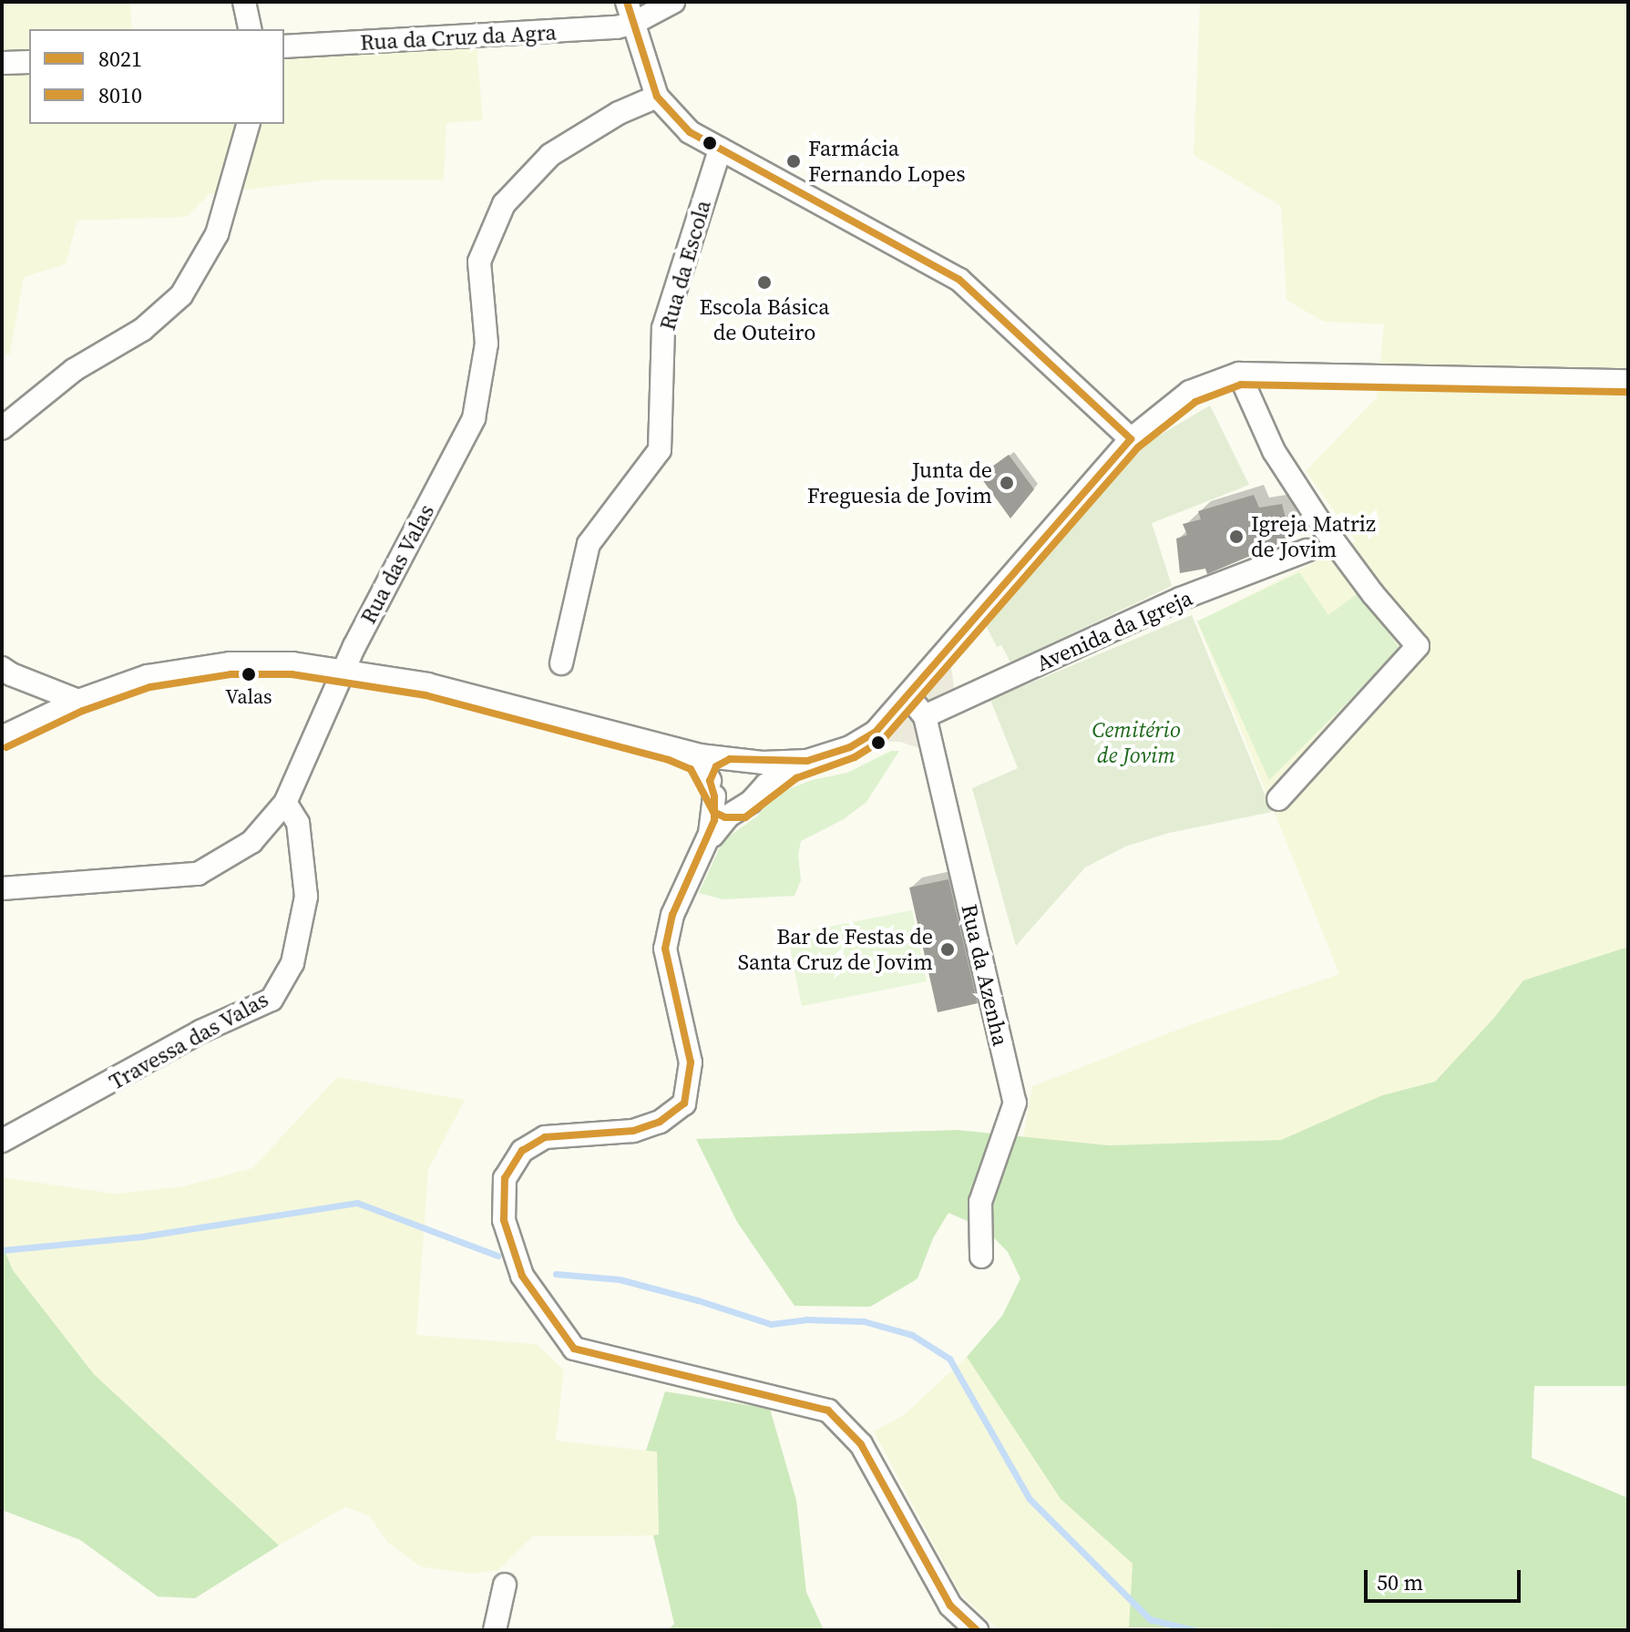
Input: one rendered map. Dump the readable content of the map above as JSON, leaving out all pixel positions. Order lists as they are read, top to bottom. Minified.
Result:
{"streets":{"street":["Rua da Cruz da Agra","Rua da Escola","Rua das Valas","Avenida da Igreja","Rua da Azenha","Travessa das Valas"]},"crossings":[["Rua das Valas","Travessa das Valas"],["Avenida da Igreja","Rua da Azenha"]],"parks":["Cemitério de Jovim"],"places":["Farmácia Fernando Lopes","Escola Básica de Outeiro","Junta de Freguesia de Jovim","Igreja Matriz de Jovim","Valas","Bar de Festas de Santa Cruz de Jovim"],"lines":["transit line 8021","transit line 8010"],"legend":["8021","8010"],"scale_bar":"50 m"}
